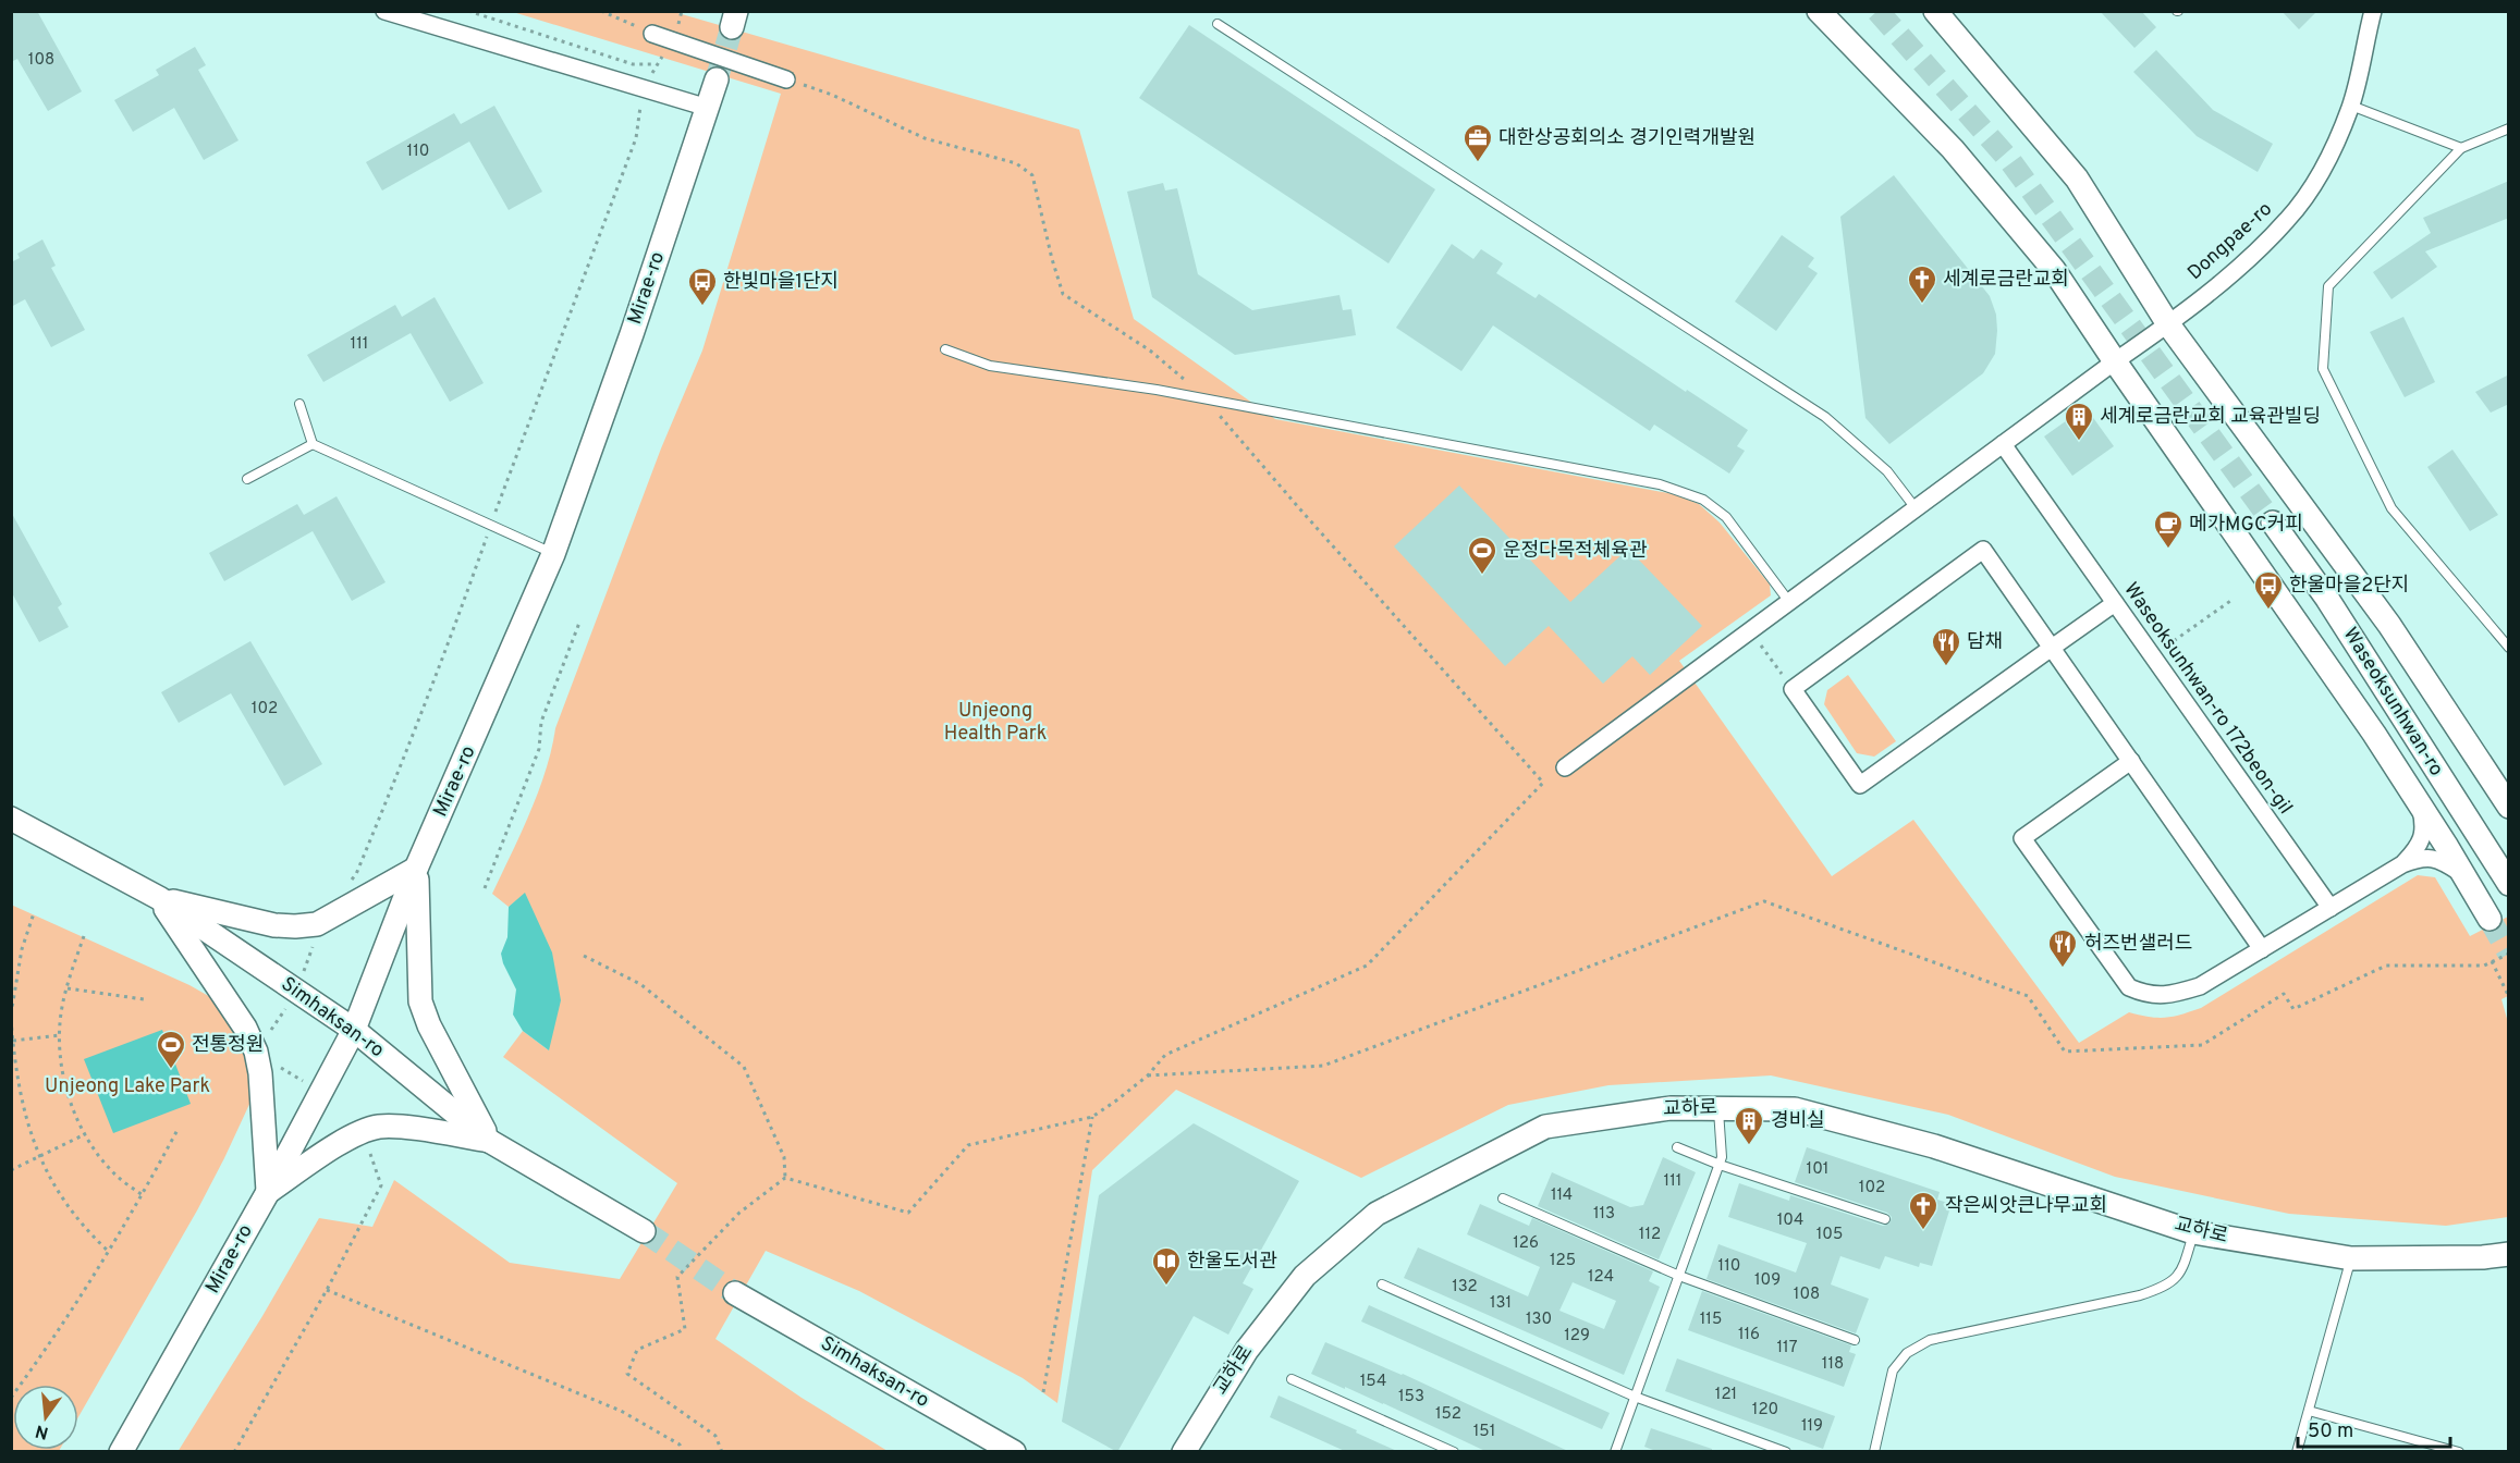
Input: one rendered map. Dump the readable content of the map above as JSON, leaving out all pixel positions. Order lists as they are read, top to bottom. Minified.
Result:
{"streets":{"street":["Dongpae-ro","Mirae-ro","Waseoksunhwan-ro 172beon-gil","Waseoksunhwan-ro","Simhaksan-ro","교하로"]},"crossings":[["Mirae-ro","Simhaksan-ro"]],"parks":["Unjeong Health Park","Unjeong Lake Park"],"places":{"office":["대한상공회의소 경기인력개발원"],"church":["세계로금란교회","작은씨앗큰나무교회"],"bus stop":["한빛마을1단지","한울마을2단지"],"building":["세계로금란교회 교육관빌딩","경비실"],"cafe":["메가MGC커피"],"sports":["운정다목적체육관","전통정원"],"restaurant":["담채","허즈번샐러드"],"library":["한울도서관"]},"house_numbers":["108","110","111","102","101","111","102","114","113","104","112","105","126","125","110","124","109","132","108","131","130","115","116","129","117","118","154","121","153","120","152","119","151"],"scale_bar":"50 m","north":"bottom"}
